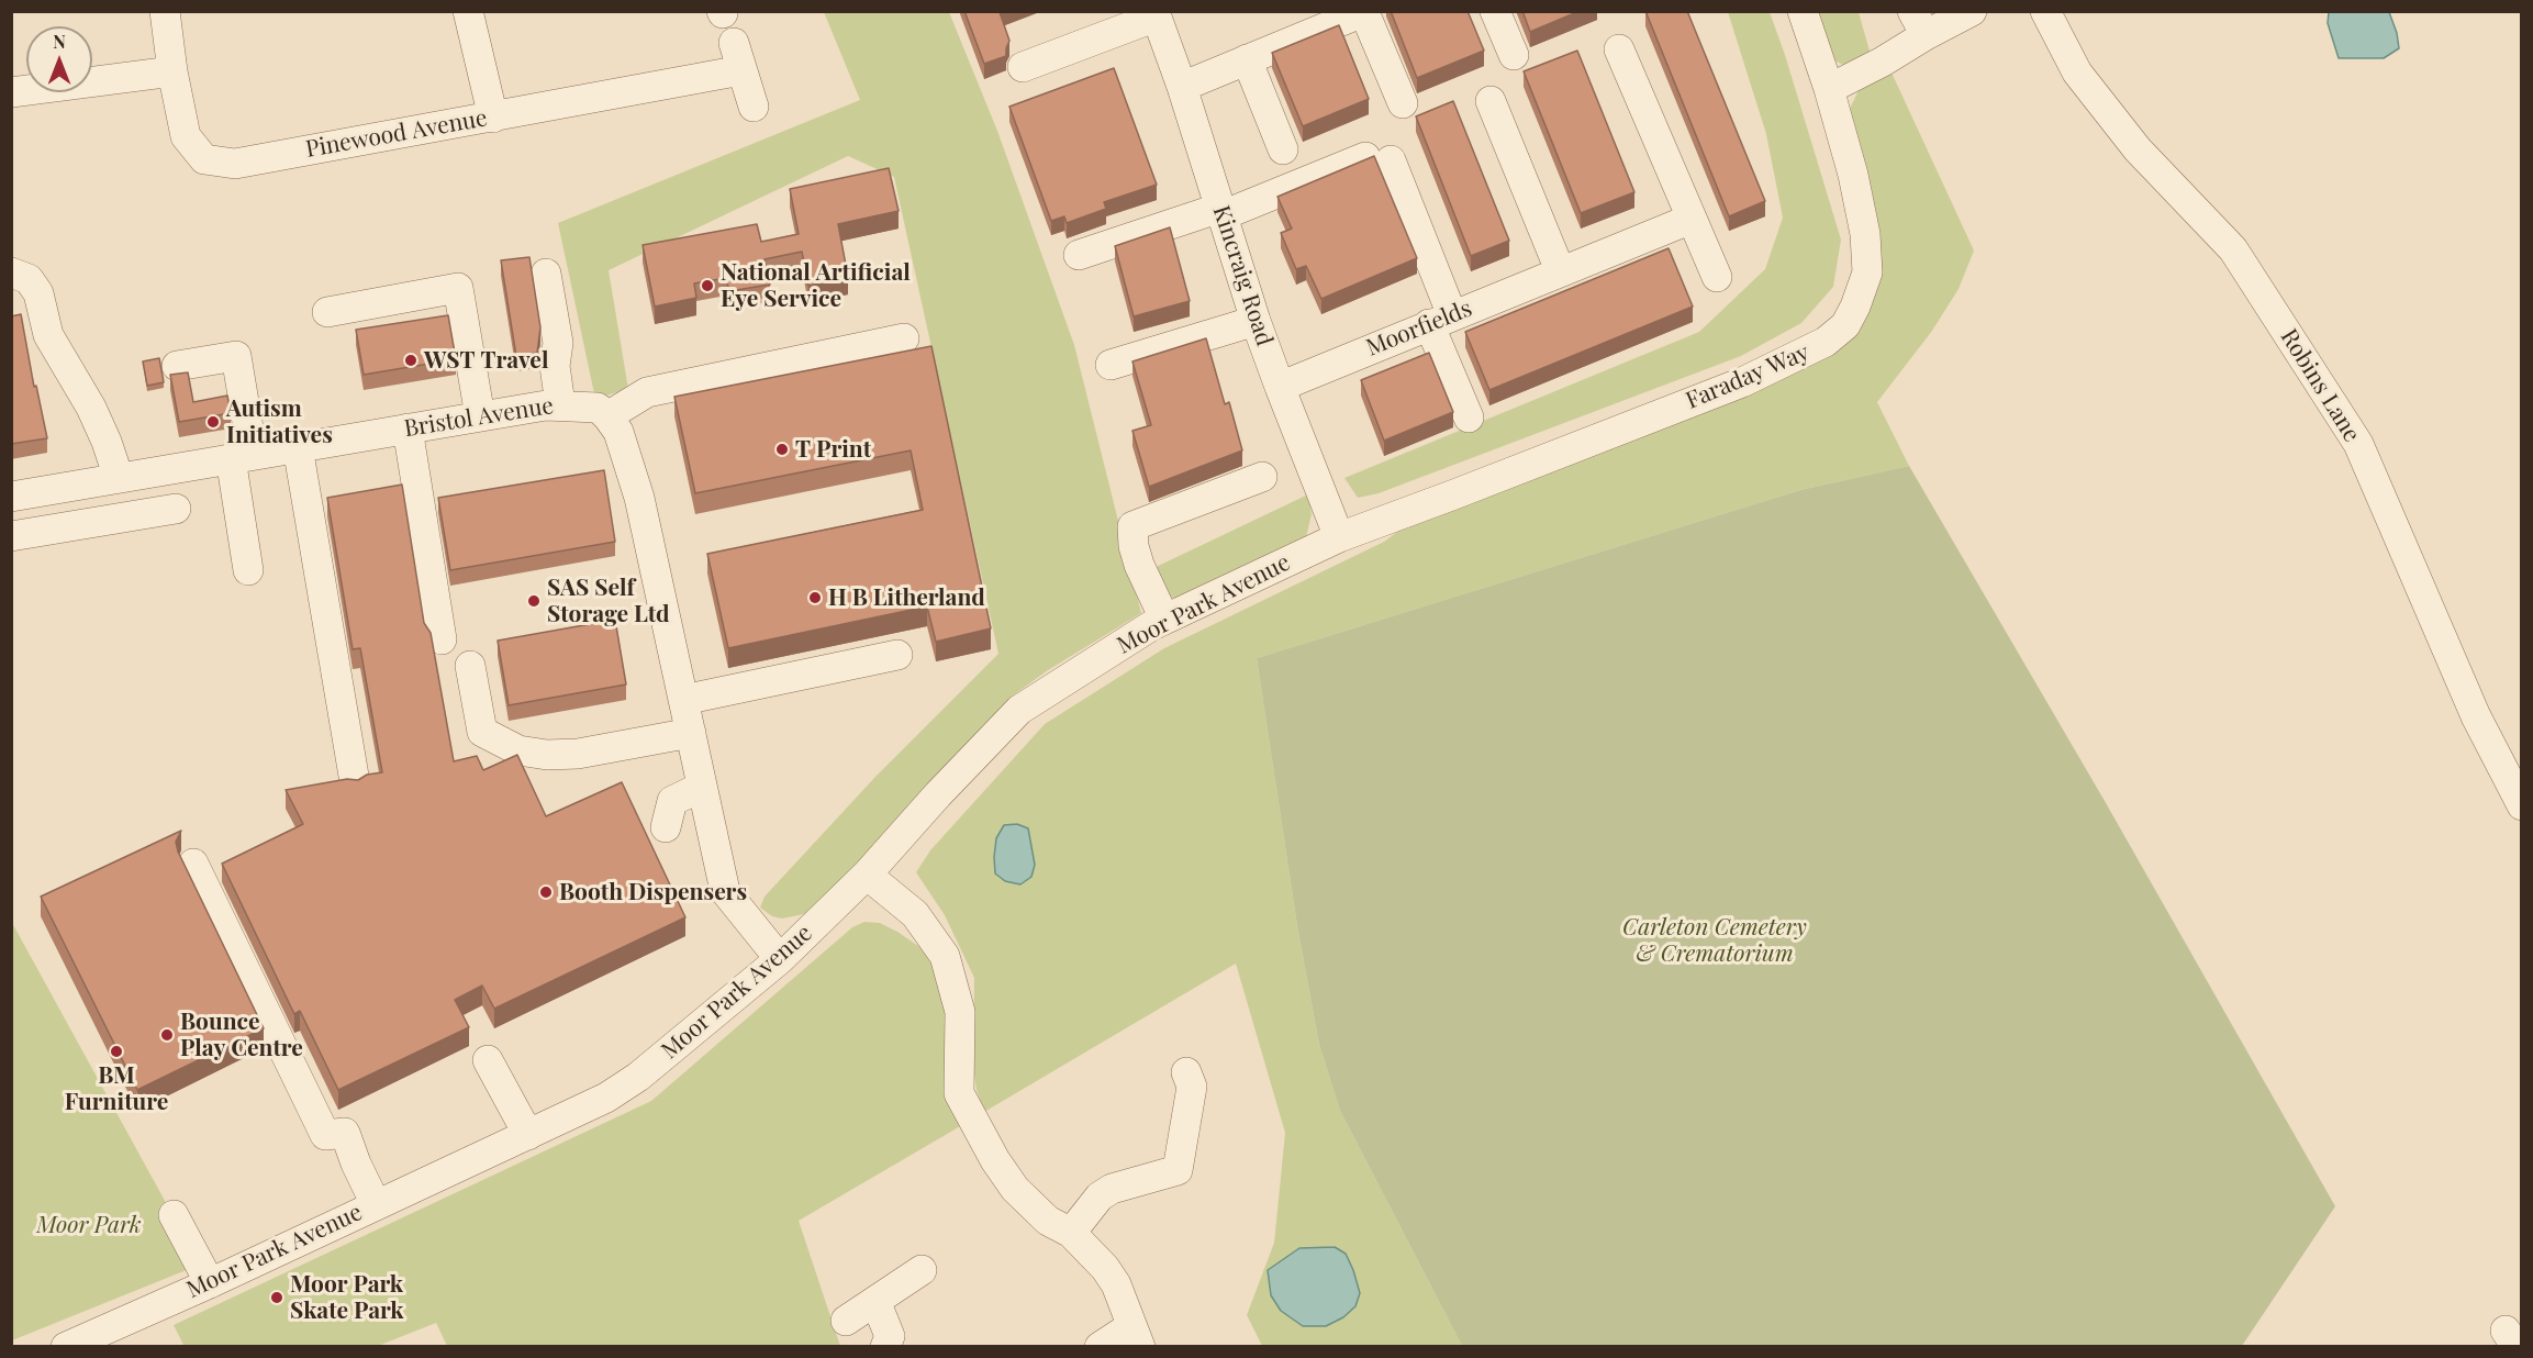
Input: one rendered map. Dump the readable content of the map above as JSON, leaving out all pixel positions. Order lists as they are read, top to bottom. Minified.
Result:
{"streets":{"street":["Pinewood Avenue","Kincraig Road","Moorfields","Faraday Way","Robins Lane","Bristol Avenue","Moor Park Avenue"]},"crossings":[["Kincraig Road","Moorfields"],["Kincraig Road","Faraday Way"],["Kincraig Road","Moor Park Avenue"],["Faraday Way","Moor Park Avenue"]],"parks":["Carleton Cemetery & Crematorium","Moor Park"],"places":["National Artificial Eye Service","WST Travel","Autism Initiatives","T Print","H B Litherland","SAS Self Storage Ltd","Booth Dispensers","Bounce Play Centre","BM Furniture","Moor Park Skate Park"],"north":"top"}
